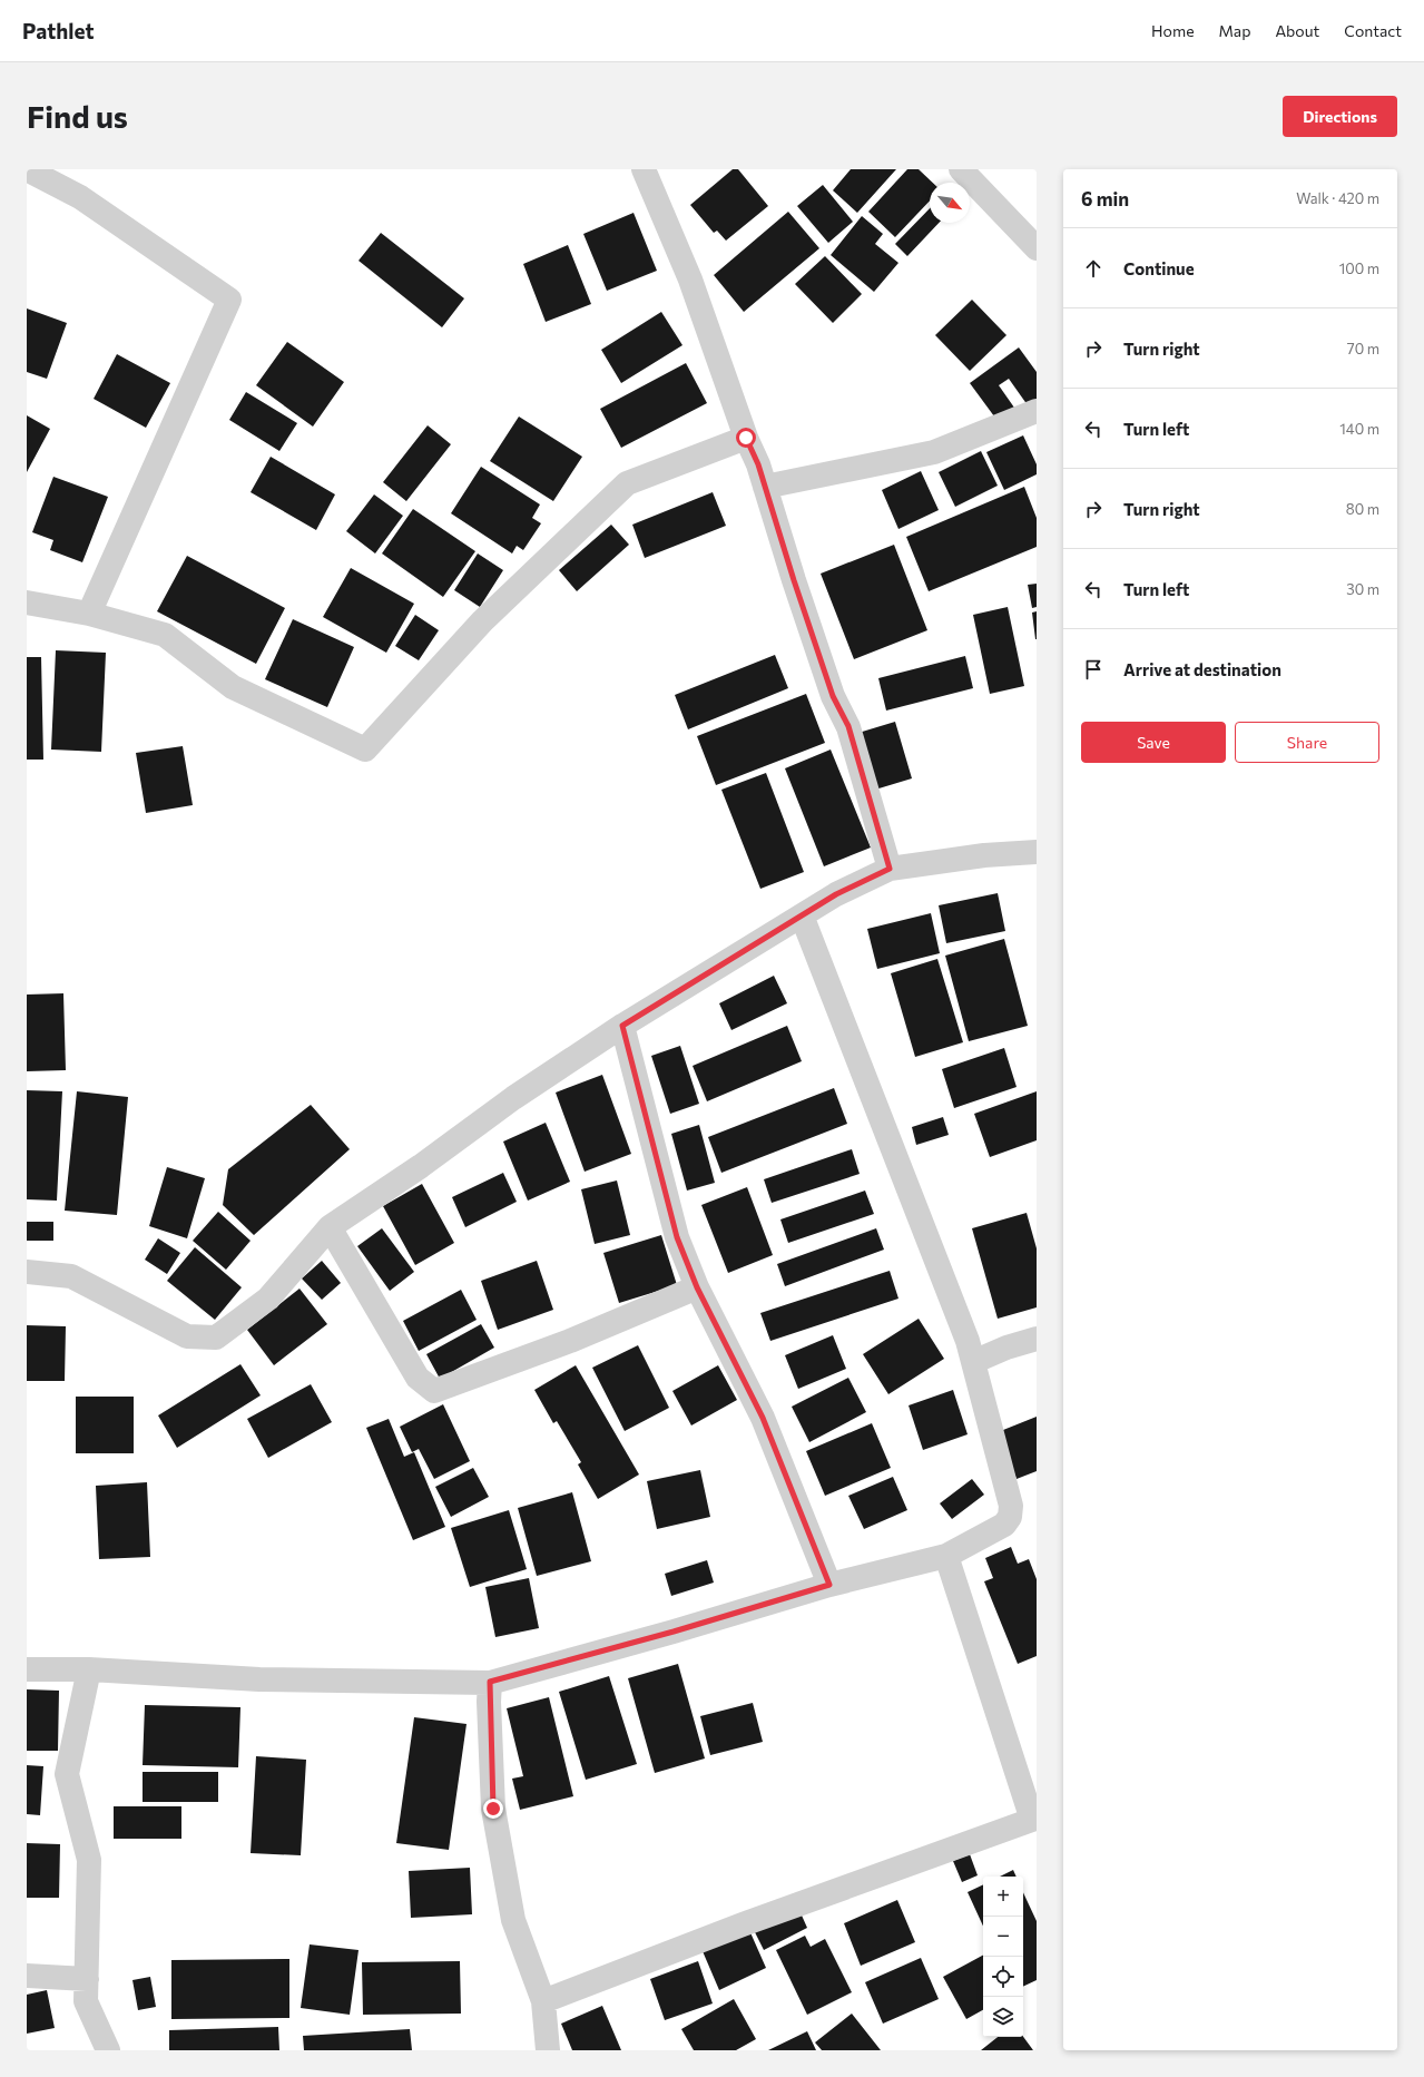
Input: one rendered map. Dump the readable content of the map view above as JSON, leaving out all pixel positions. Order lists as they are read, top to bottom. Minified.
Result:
{"north":"bottom right","page":{"header":"Pathlet","nav":["Home","Map","About","Contact"],"buttons":["Directions",["Save","Share"]],"title":"Find us","heading":["6 min","Walk · 420 m"],"list":[["Continue","100 m"],["Turn right","70 m"],["Turn left","140 m"],["Turn right","80 m"],["Turn left","30 m"],"Arrive at destination"],"map_buttons":["+","−"]}}
